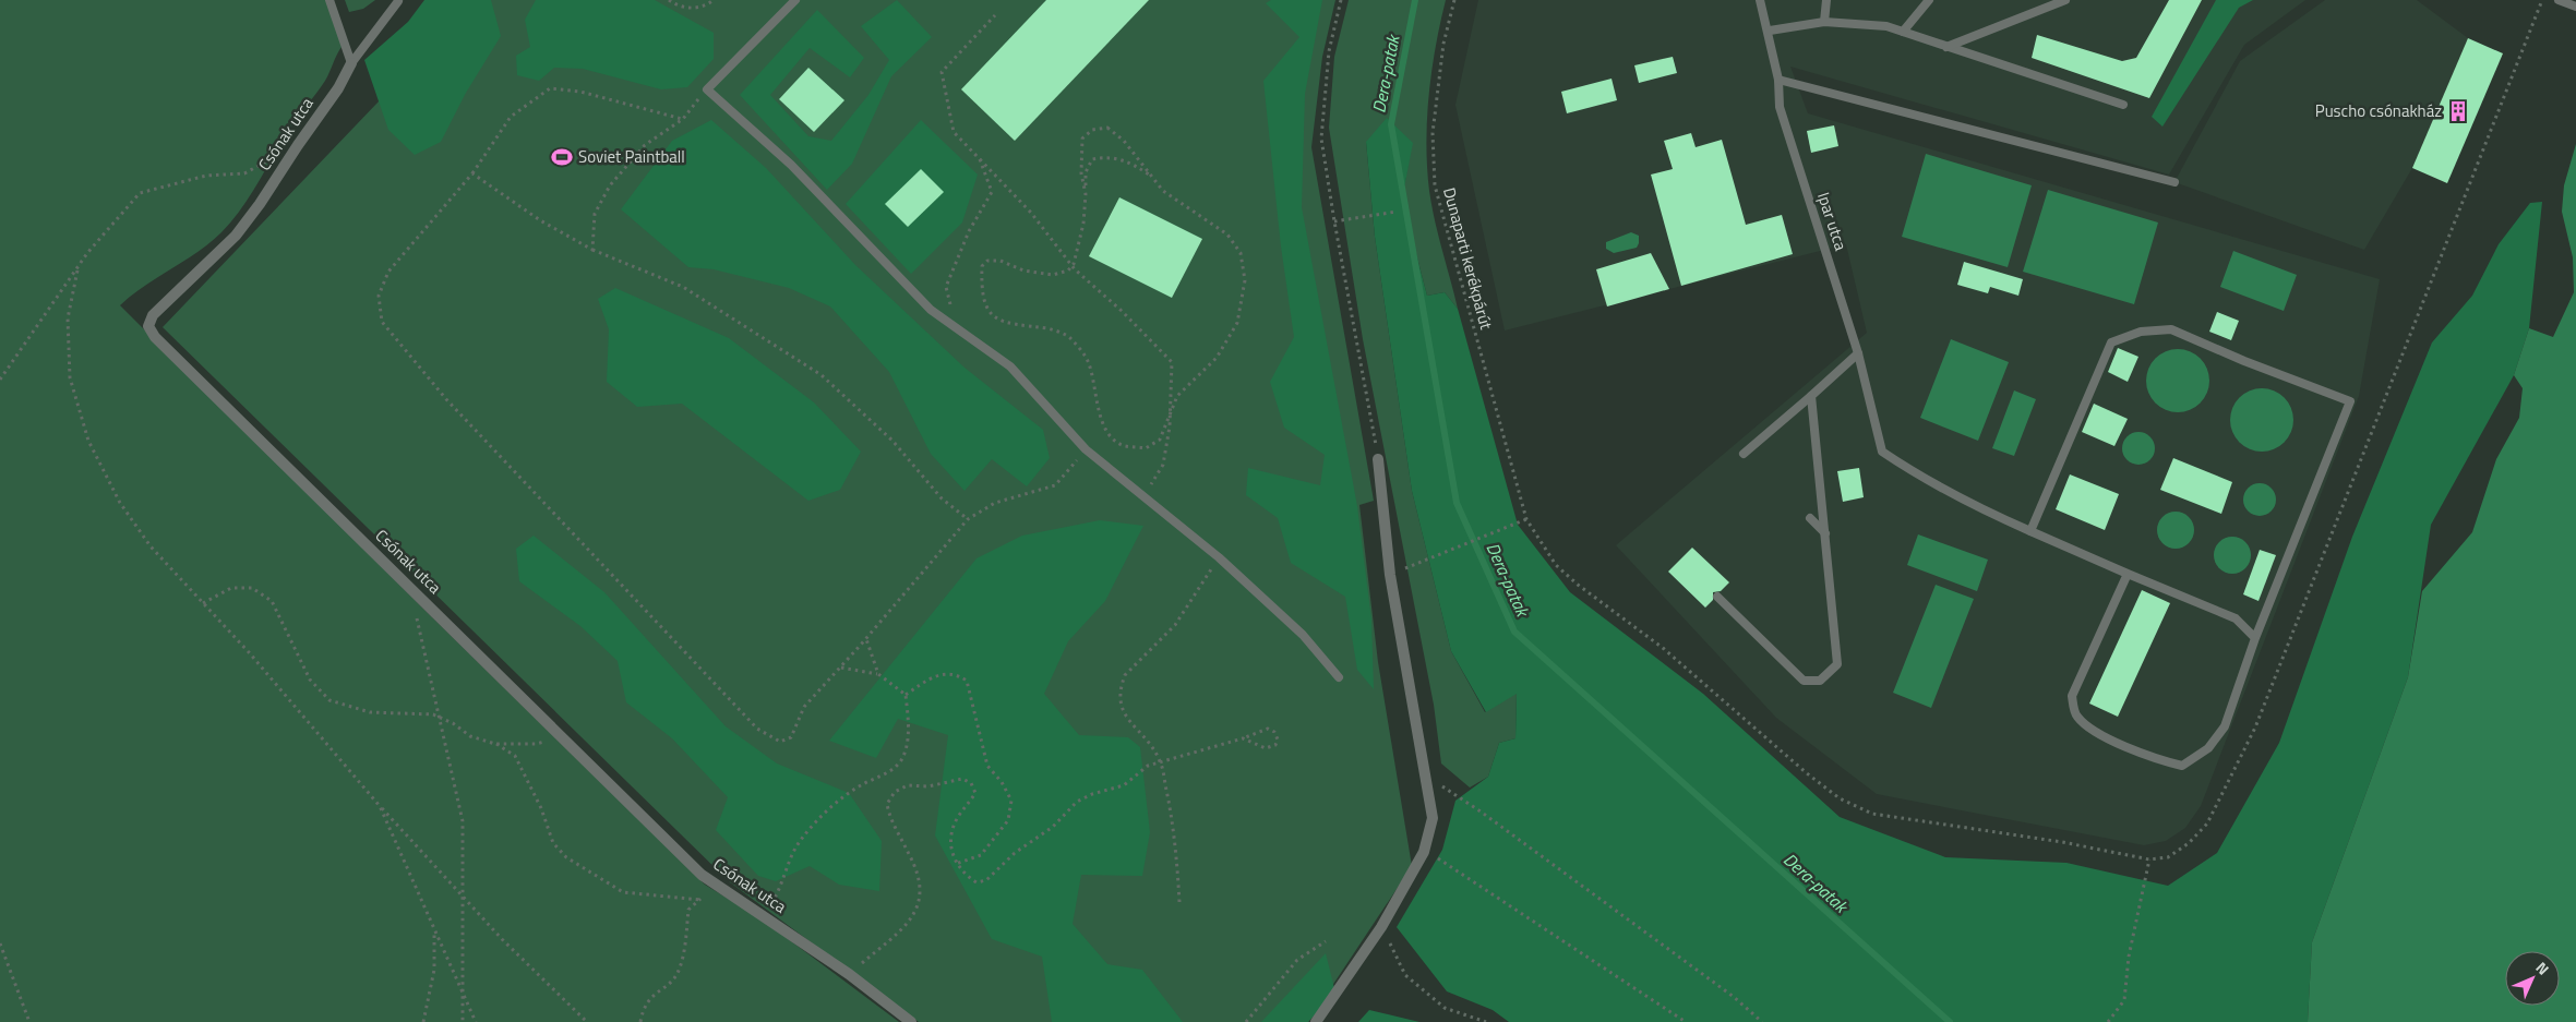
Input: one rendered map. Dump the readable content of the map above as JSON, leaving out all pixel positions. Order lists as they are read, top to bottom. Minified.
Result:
{"streets":{"street":["Csónak utca"],"lane":["Ipar utca"],"path":["Dunaparti kerékpárút"]},"water":["Dera-patak"],"places":{"building":["Puscho csónakház"],"sports":["Soviet Paintball"]},"north":"top right"}
